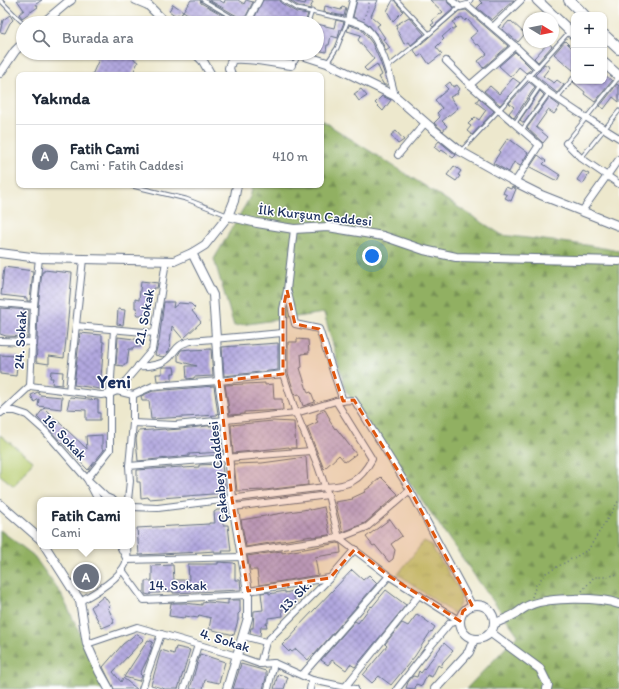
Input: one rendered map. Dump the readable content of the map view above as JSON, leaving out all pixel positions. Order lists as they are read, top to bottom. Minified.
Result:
{"streets":{"street":["İlk Kurşun Caddesi","21. Sokak","24. Sokak","16. Sokak","Çakabey Caddesi","14. Sokak","13. Sk.","4. Sokak"]},"crossings":[["24. Sokak","16. Sokak"],["Çakabey Caddesi","14. Sokak"],["Çakabey Caddesi","4. Sokak"],["13. Sk.","4. Sokak"]],"districts":["Yeni"],"north":"right","page":{"map_buttons":["+","−"],"search":"Burada ara","heading":"Yakında","list":[{"mark":"A","name":"Fatih Cami","note":"Cami · Fatih Caddesi","value":"410 m"}],"popup":["Fatih Cami","Cami"],"pins":"A"}}
